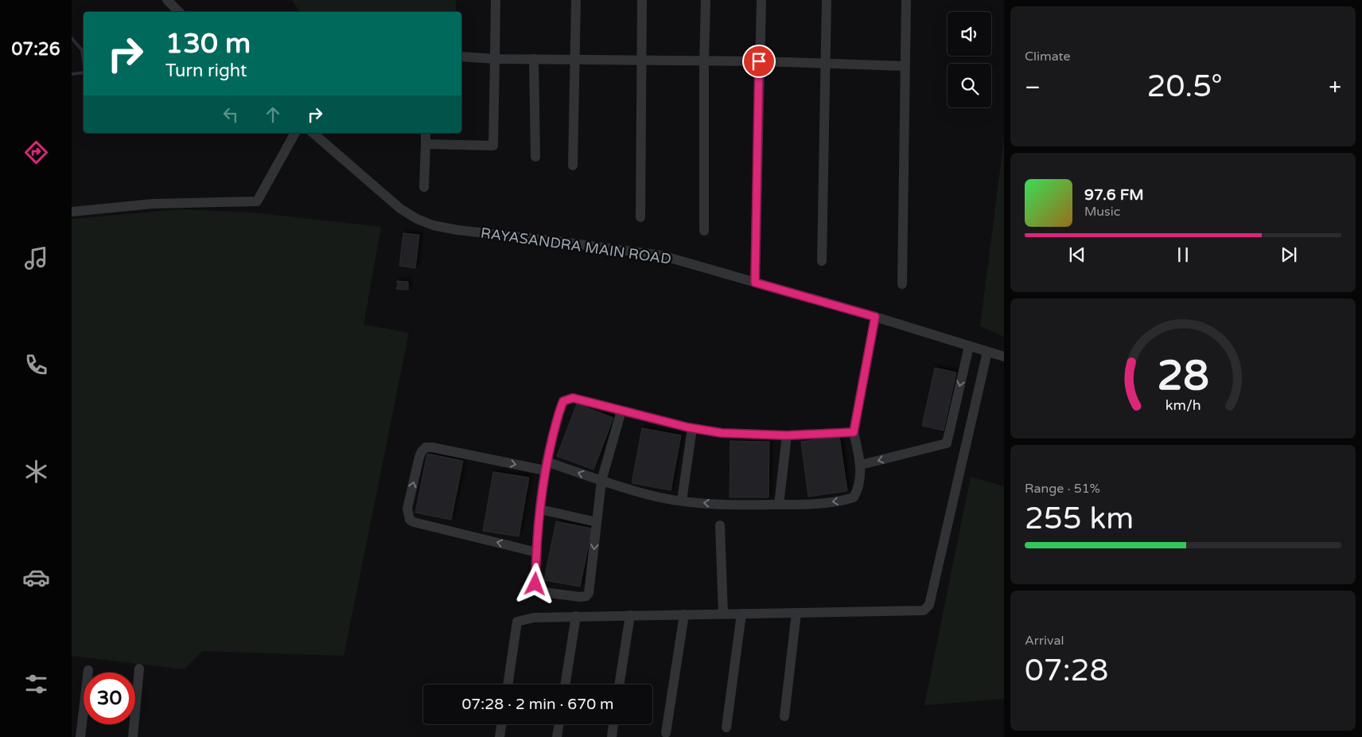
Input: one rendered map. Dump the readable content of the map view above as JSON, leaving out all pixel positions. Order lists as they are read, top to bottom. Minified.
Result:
{"streets":{"street":["RAYASANDRA MAIN ROAD"]},"page":{"tabs":"07:26","tile":["Climate",["Range · 51%","255 km"],["Arrival","07:28"]],"turn":["130 m","Turn right"],"heat":["−","20.5°","+"],"song":["97.6 FM","Music"],"limit":"30","trip":"07:28 · 2 min · 670 m","gauge":["28","km/h"]}}
